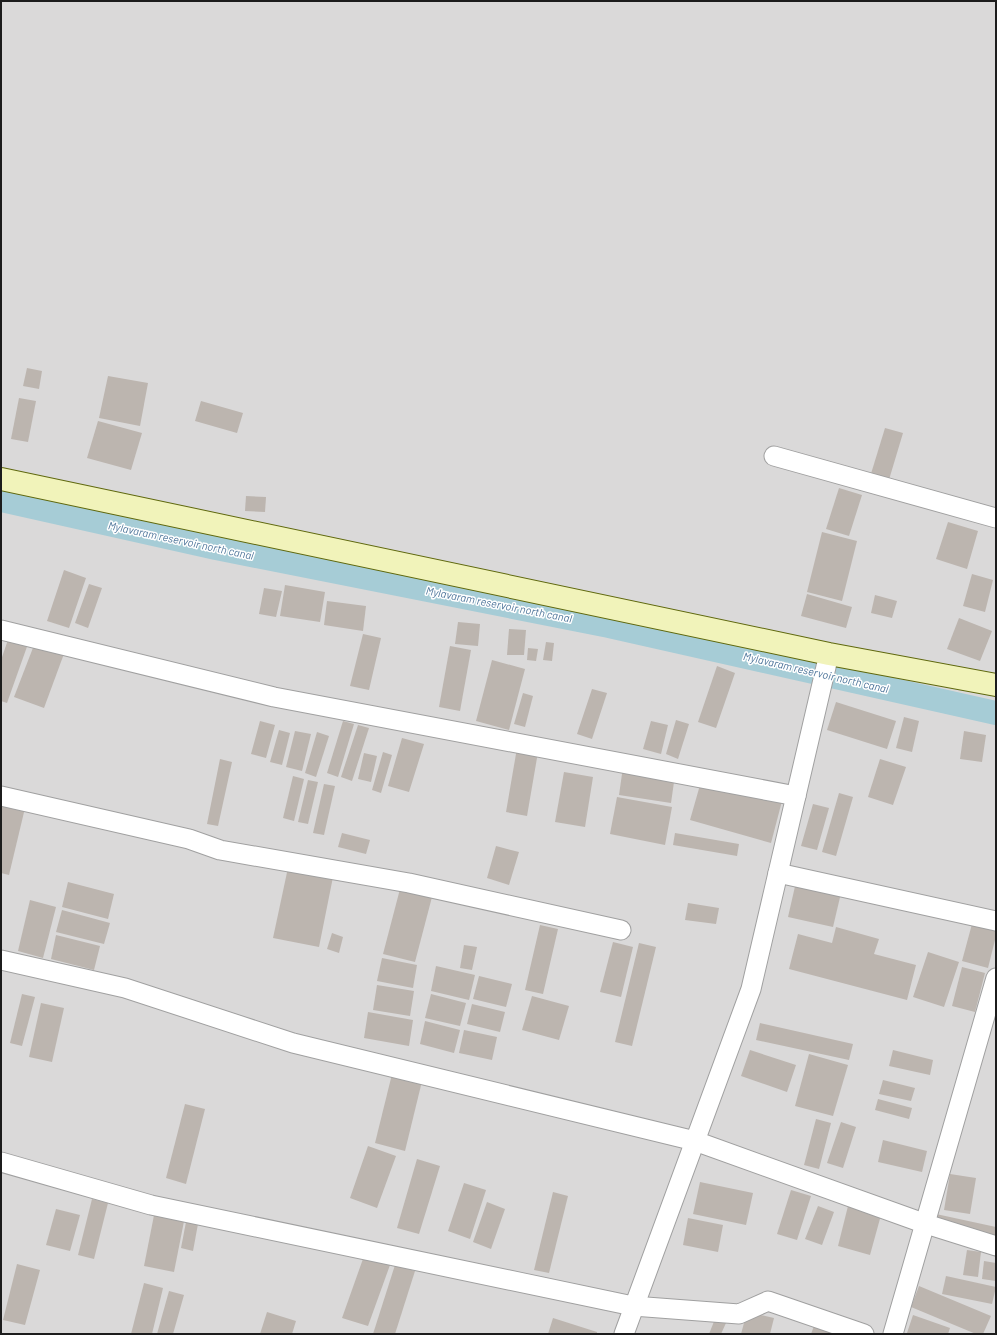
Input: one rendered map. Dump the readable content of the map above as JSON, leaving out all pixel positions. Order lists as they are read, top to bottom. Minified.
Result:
{"water":["Mylavaram reservoir north canal"]}
